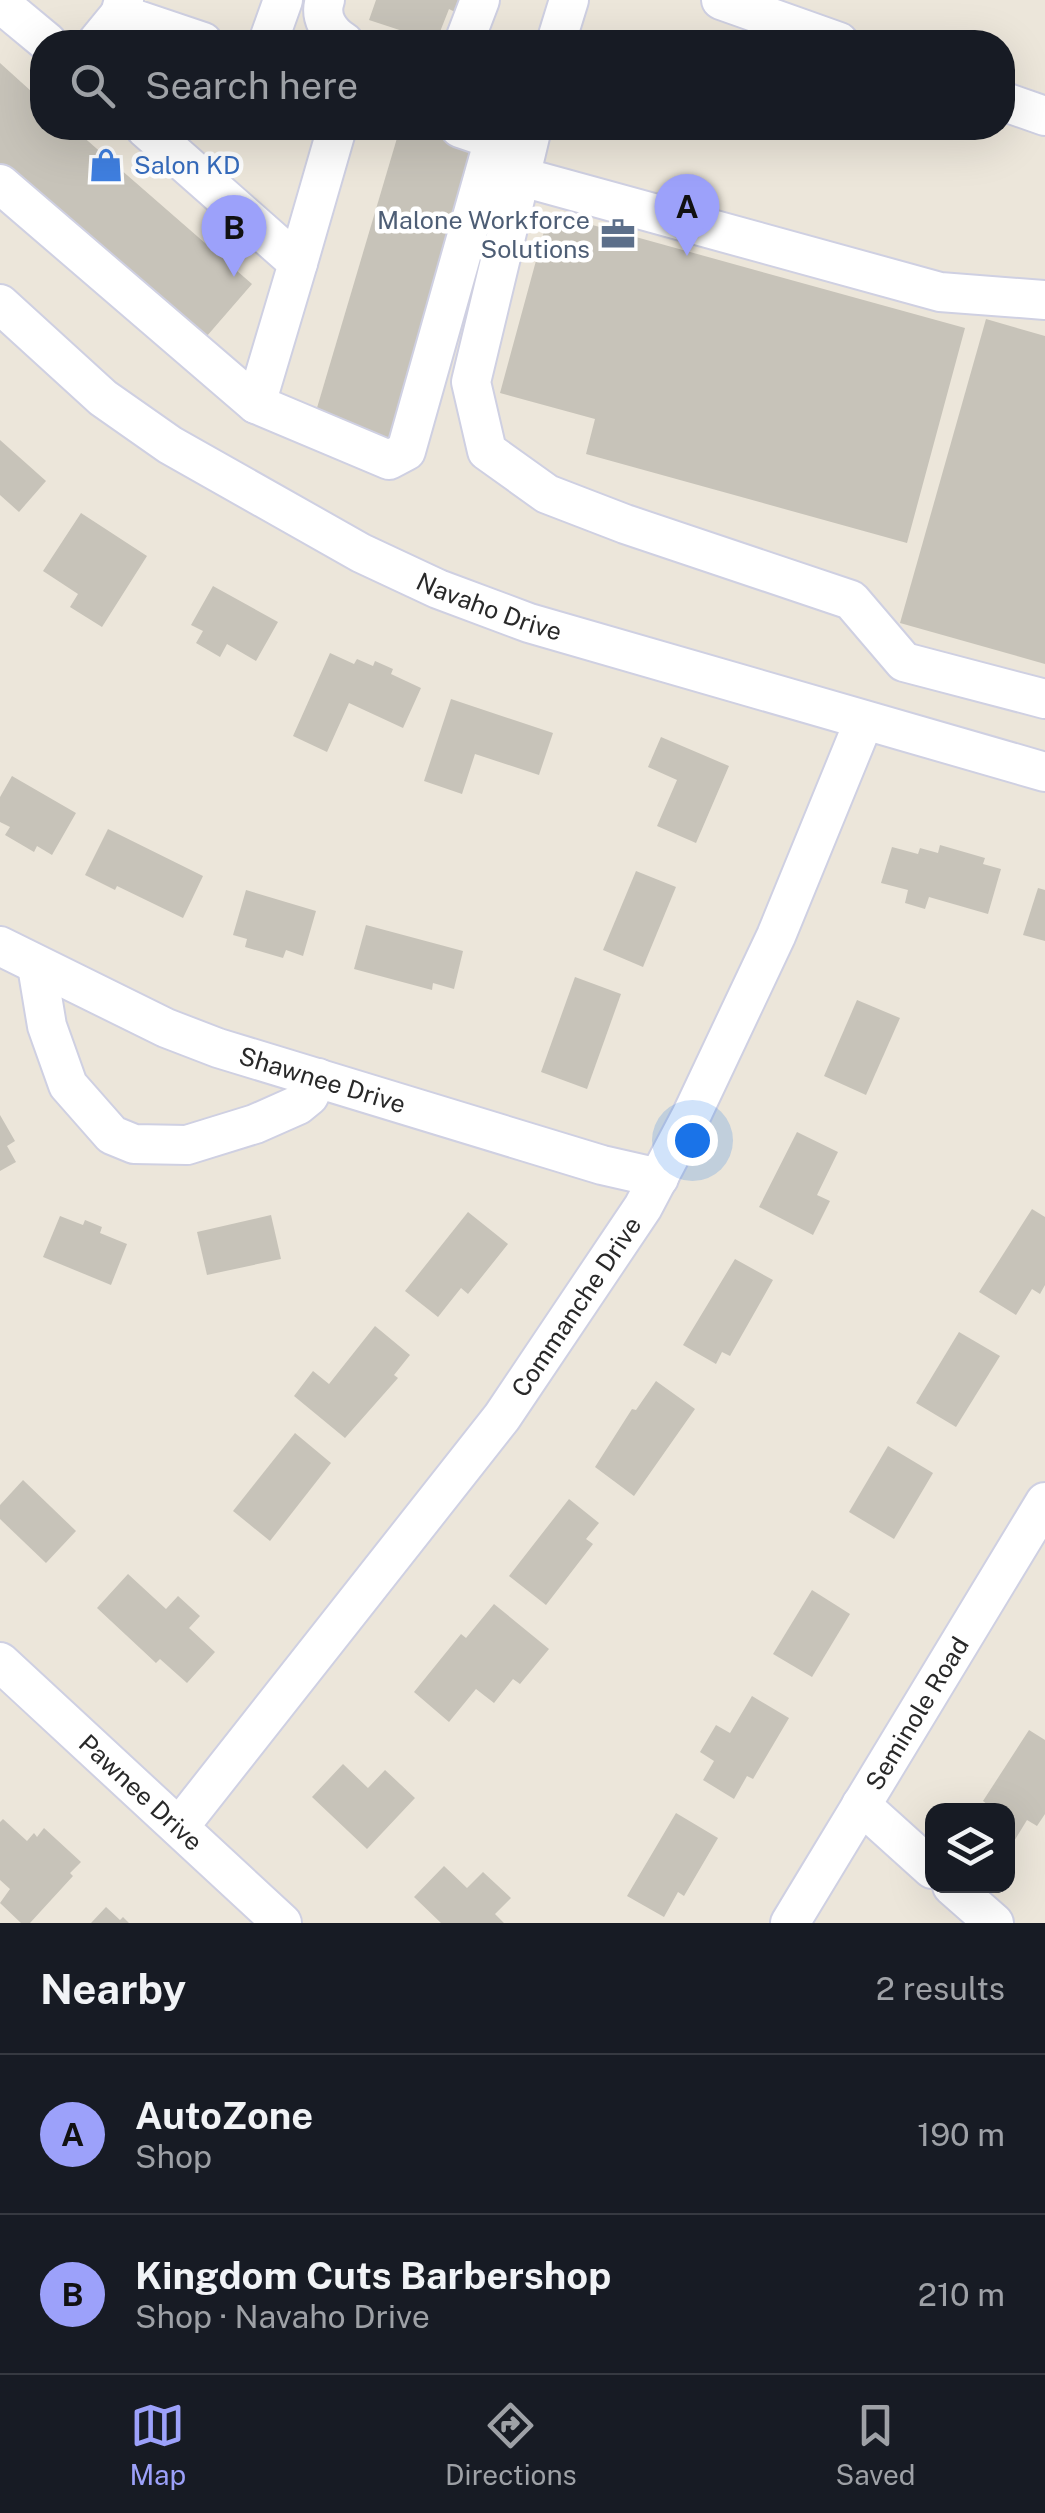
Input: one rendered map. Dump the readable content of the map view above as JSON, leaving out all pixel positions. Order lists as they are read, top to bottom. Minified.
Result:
{"streets":{"street":["Navaho Drive","Shawnee Drive","Commanche Drive","Seminole Road","Pawnee Drive"]},"crossings":[["Navaho Drive","Commanche Drive"],["Shawnee Drive","Commanche Drive"],["Commanche Drive","Pawnee Drive"]],"places":{"shop":["Salon KD"],"office":["Malone Workforce Solutions"]},"page":{"search":"Search here","pins":["A","B"],"heading":["Nearby","2 results"],"list":[{"mark":"A","name":"AutoZone","note":"Shop","value":"190 m"},{"mark":"B","name":"Kingdom Cuts Barbershop","note":"Shop · Navaho Drive","value":"210 m"}],"nav":["Map","Directions","Saved"]}}
